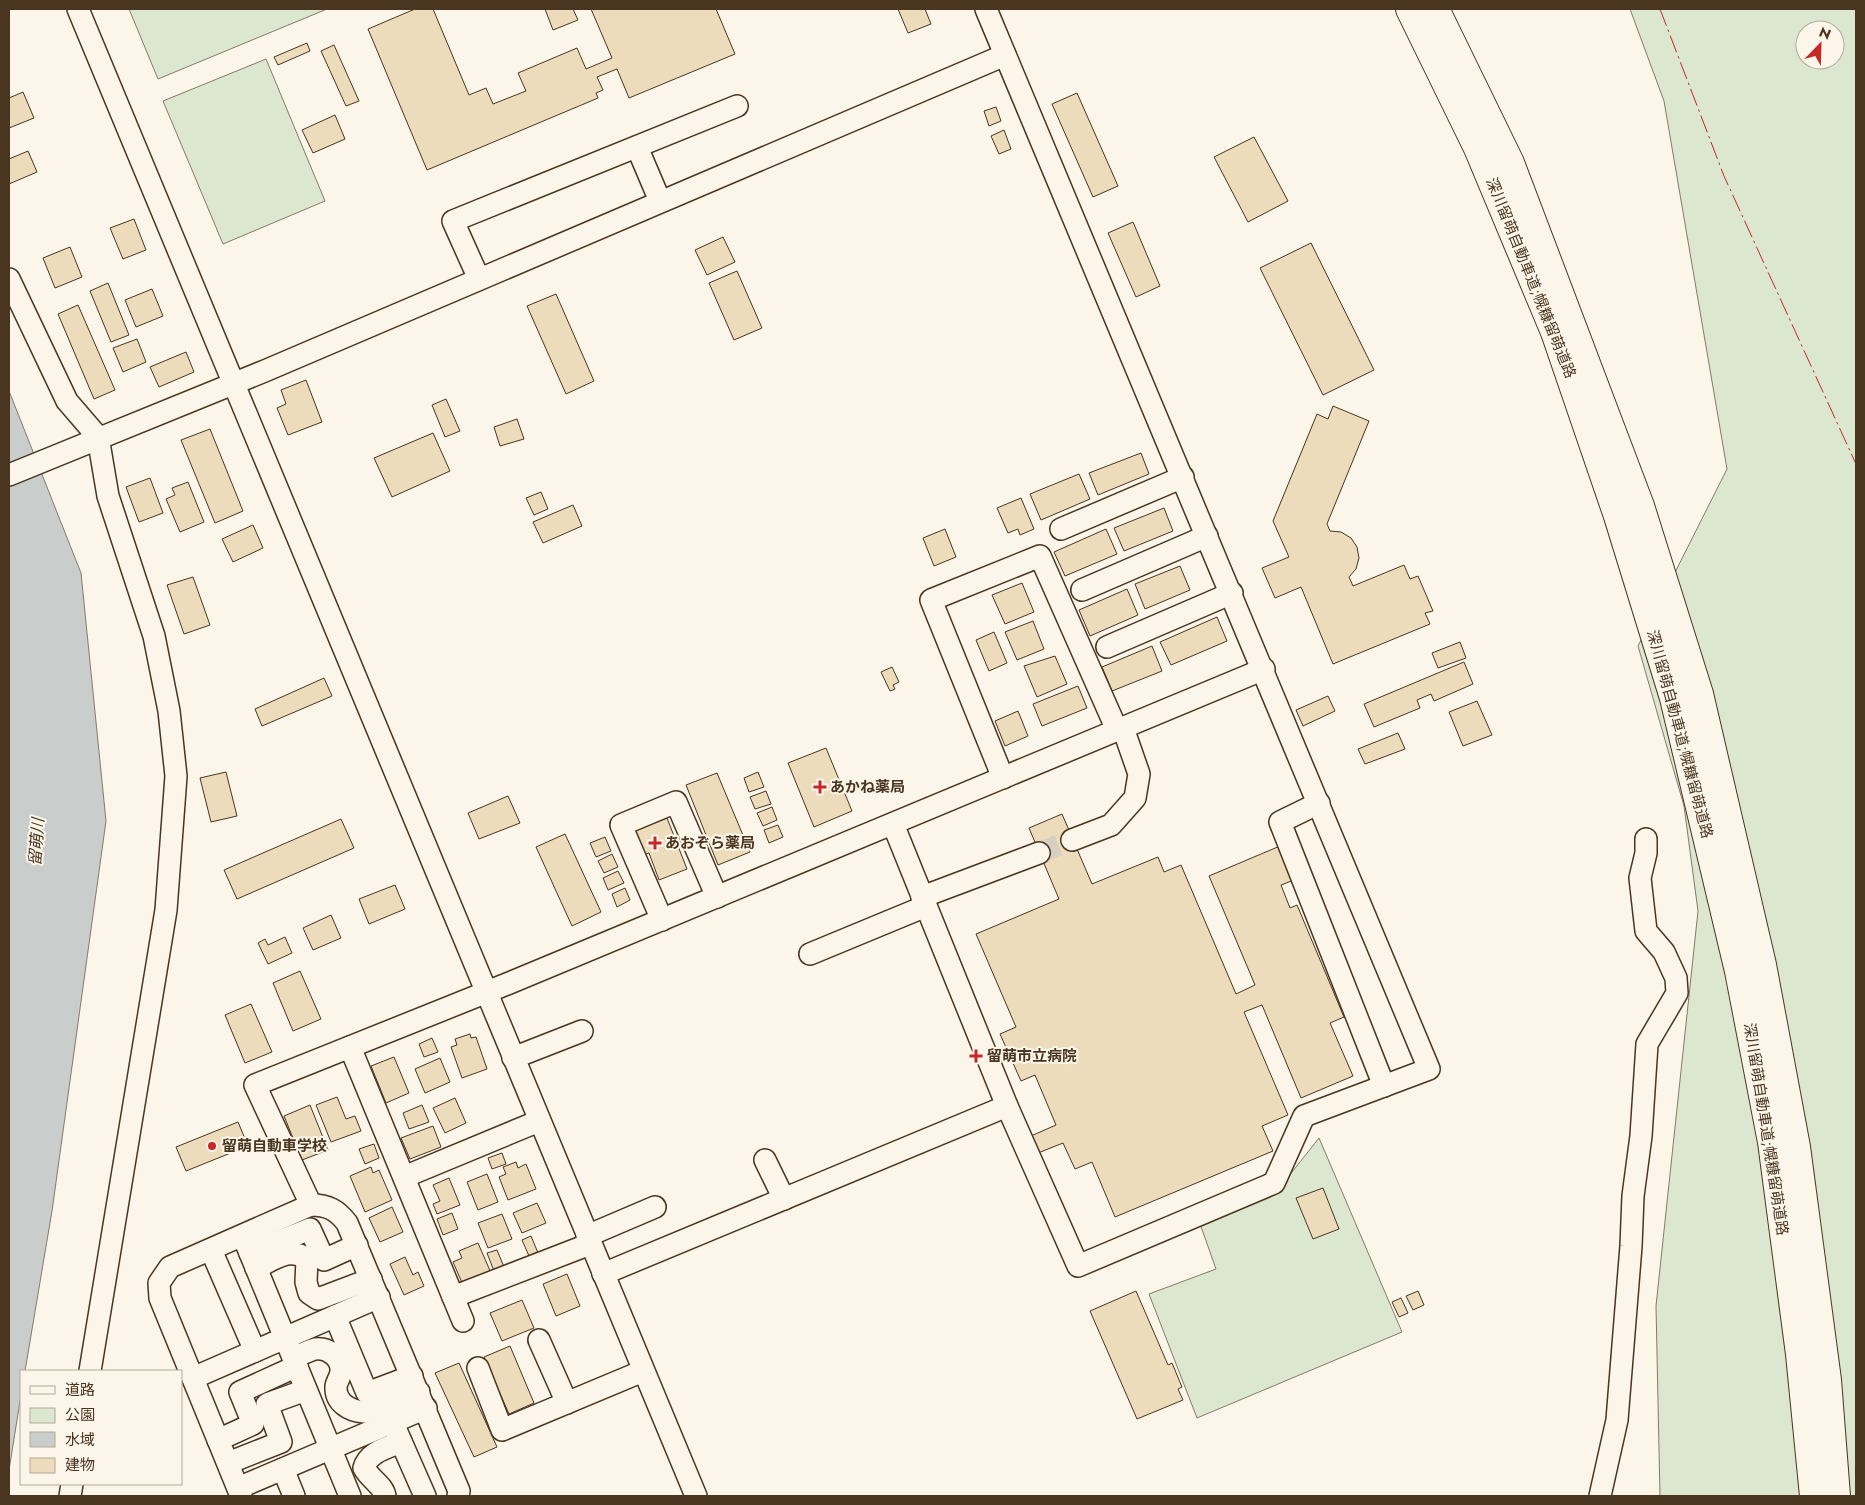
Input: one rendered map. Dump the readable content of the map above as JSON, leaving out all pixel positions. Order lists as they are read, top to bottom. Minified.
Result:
{"streets":{"highway":["深川留萌自動車道;幌糠留萌道路"]},"water":["留萌川"],"places":{"health":["あかね薬局","あおぞら薬局","留萌市立病院"],"other":["留萌自動車学校"]},"legend":["道路","公園","水域","建物"],"north":"top right"}
